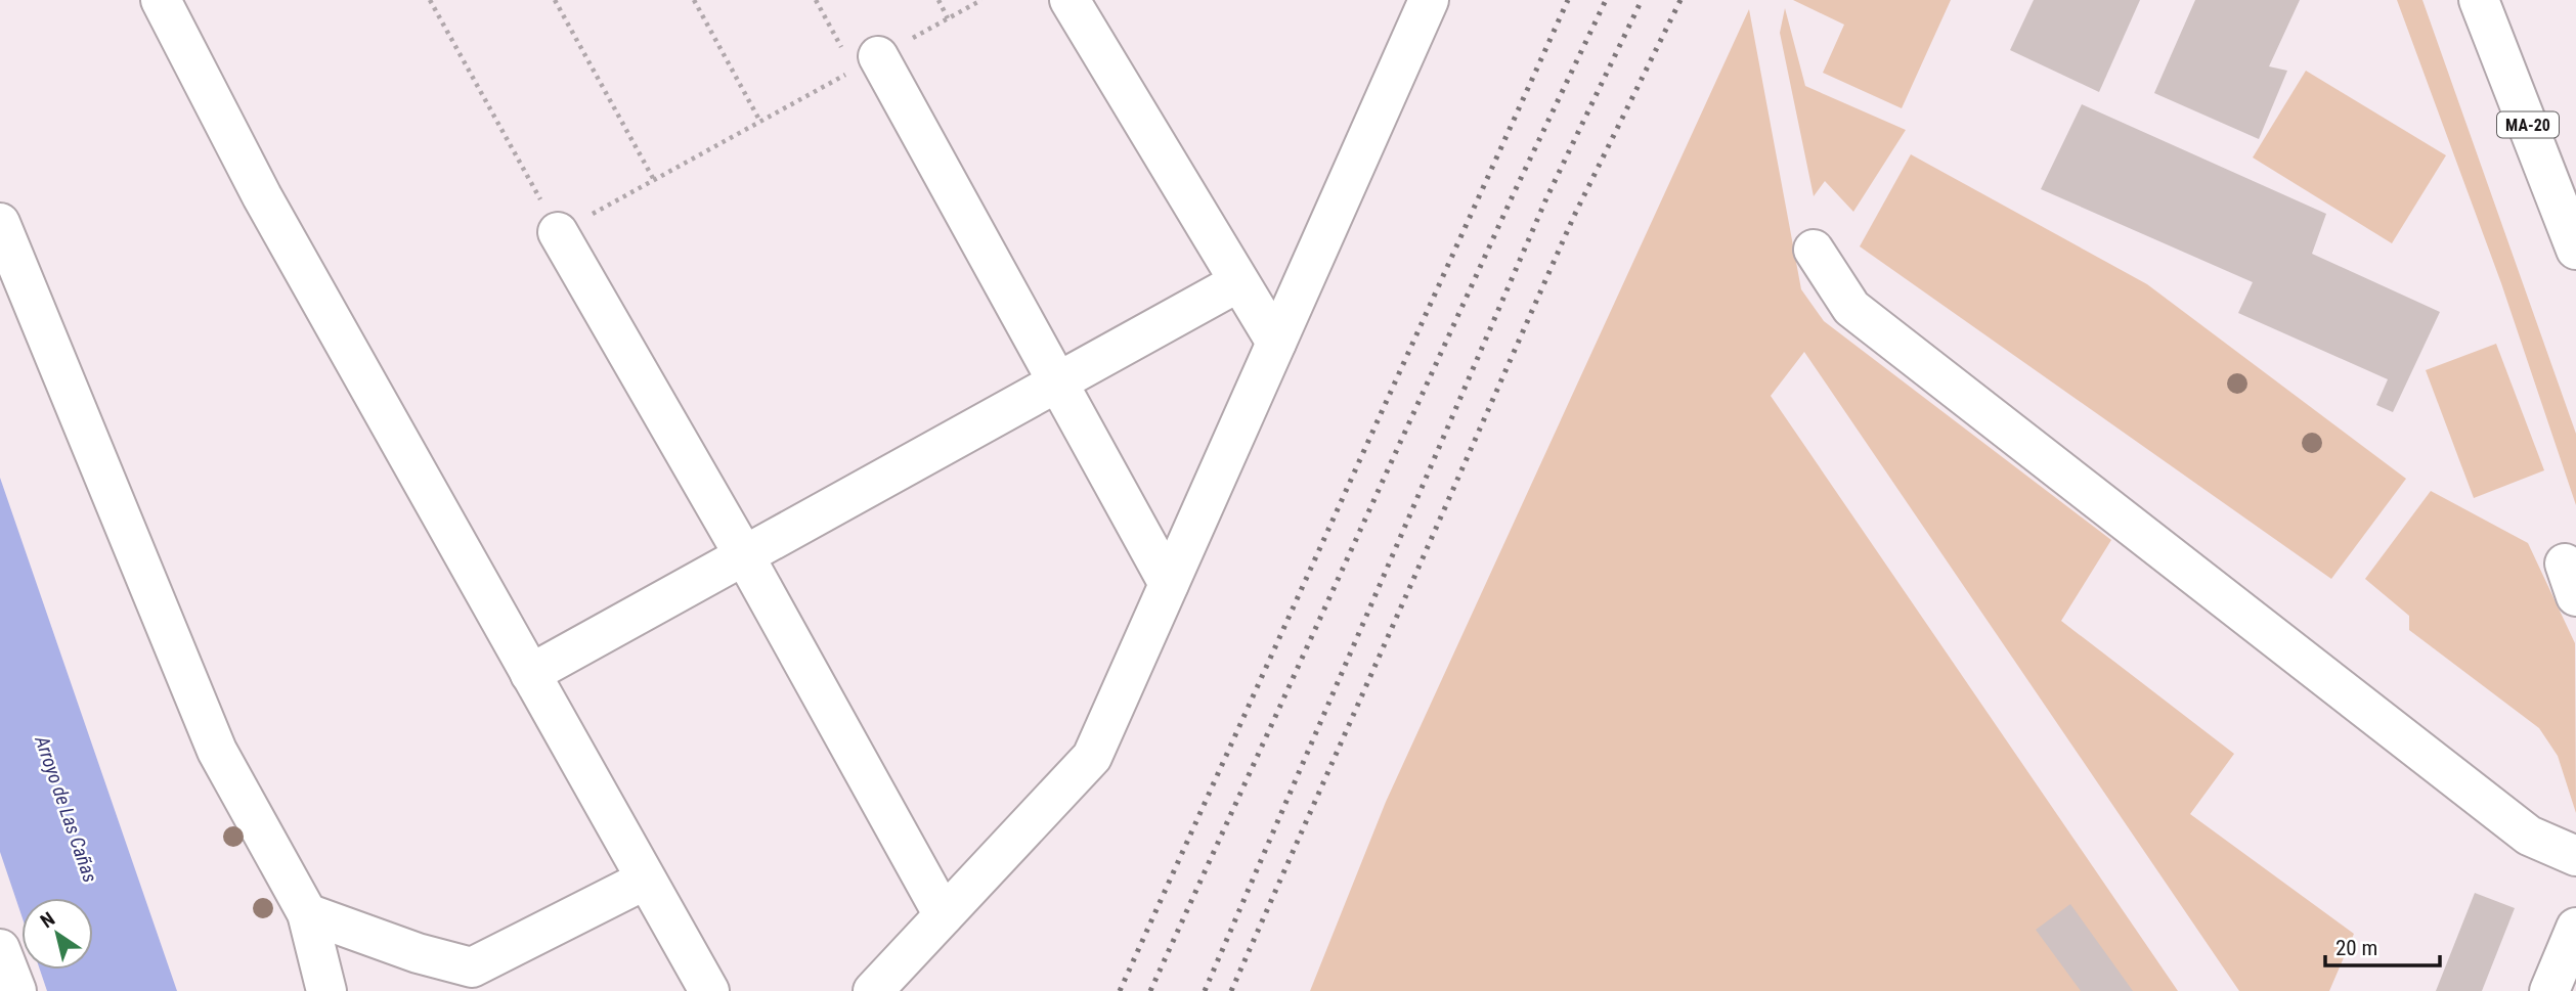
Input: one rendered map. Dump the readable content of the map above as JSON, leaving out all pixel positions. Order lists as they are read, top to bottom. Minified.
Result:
{"streets":{"main road":["MA-20"]},"water":["Arroyo de Las Cañas"],"scale_bar":"20 m","north":"top left"}
